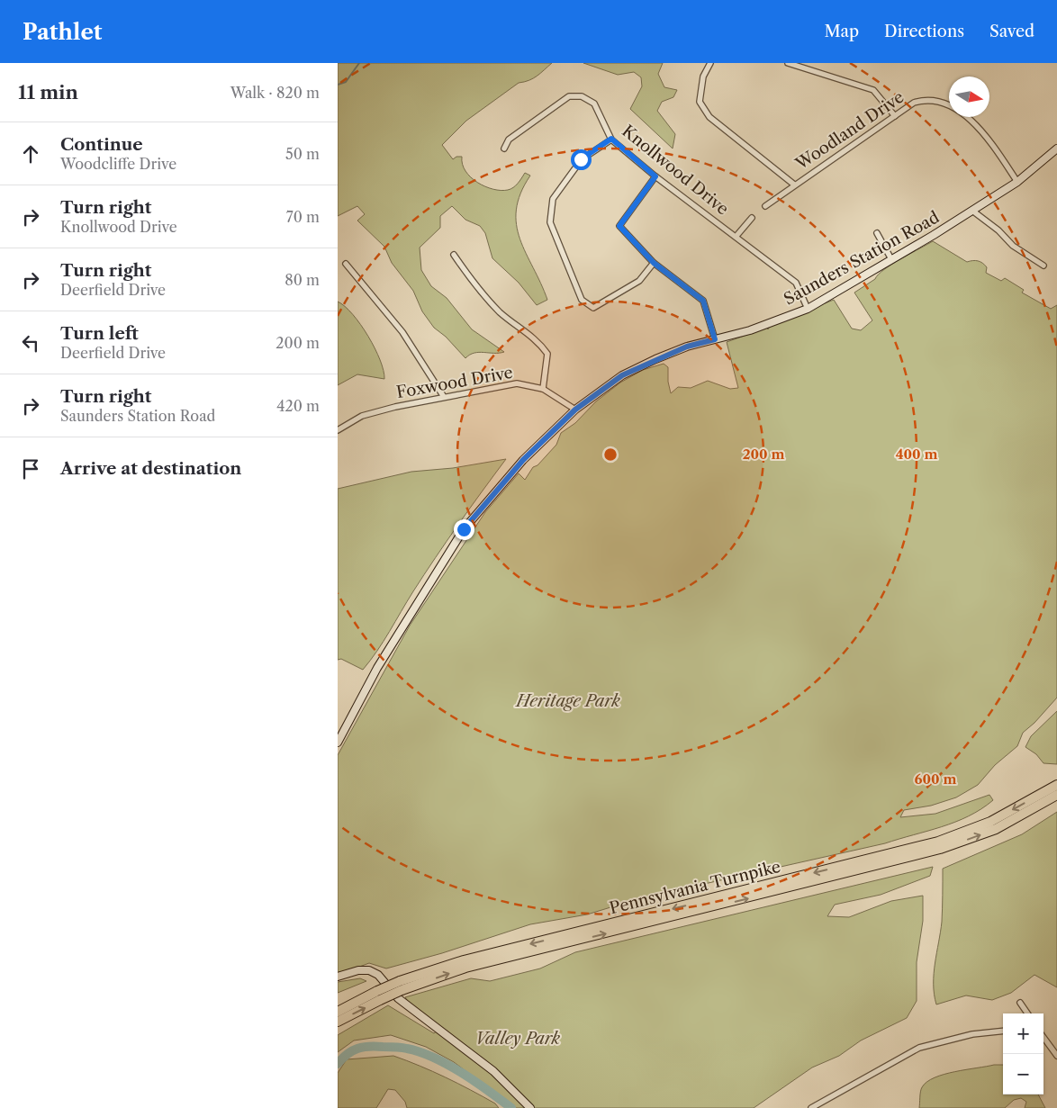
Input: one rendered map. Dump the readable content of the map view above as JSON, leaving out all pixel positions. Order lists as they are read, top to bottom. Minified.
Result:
{"streets":{"highway":["Pennsylvania Turnpike"],"street":["Woodland Drive","Knollwood Drive","Saunders Station Road","Foxwood Drive"]},"crossings":[["Woodland Drive","Saunders Station Road"],["Knollwood Drive","Saunders Station Road"],["Saunders Station Road","Foxwood Drive"]],"parks":["Heritage Park","Valley Park"],"north":"right","page":{"header":"Pathlet","nav":["Map","Directions","Saved"],"heading":["11 min","Walk · 820 m"],"list":[["Continue","Woodcliffe Drive","50 m"],["Turn right","Knollwood Drive","70 m"],["Turn right","Deerfield Drive","80 m"],["Turn left","Deerfield Drive","200 m"],["Turn right","Saunders Station Road","420 m"],"Arrive at destination"],"map_buttons":["+","−"]},"rings":["200 m","400 m","600 m"]}
